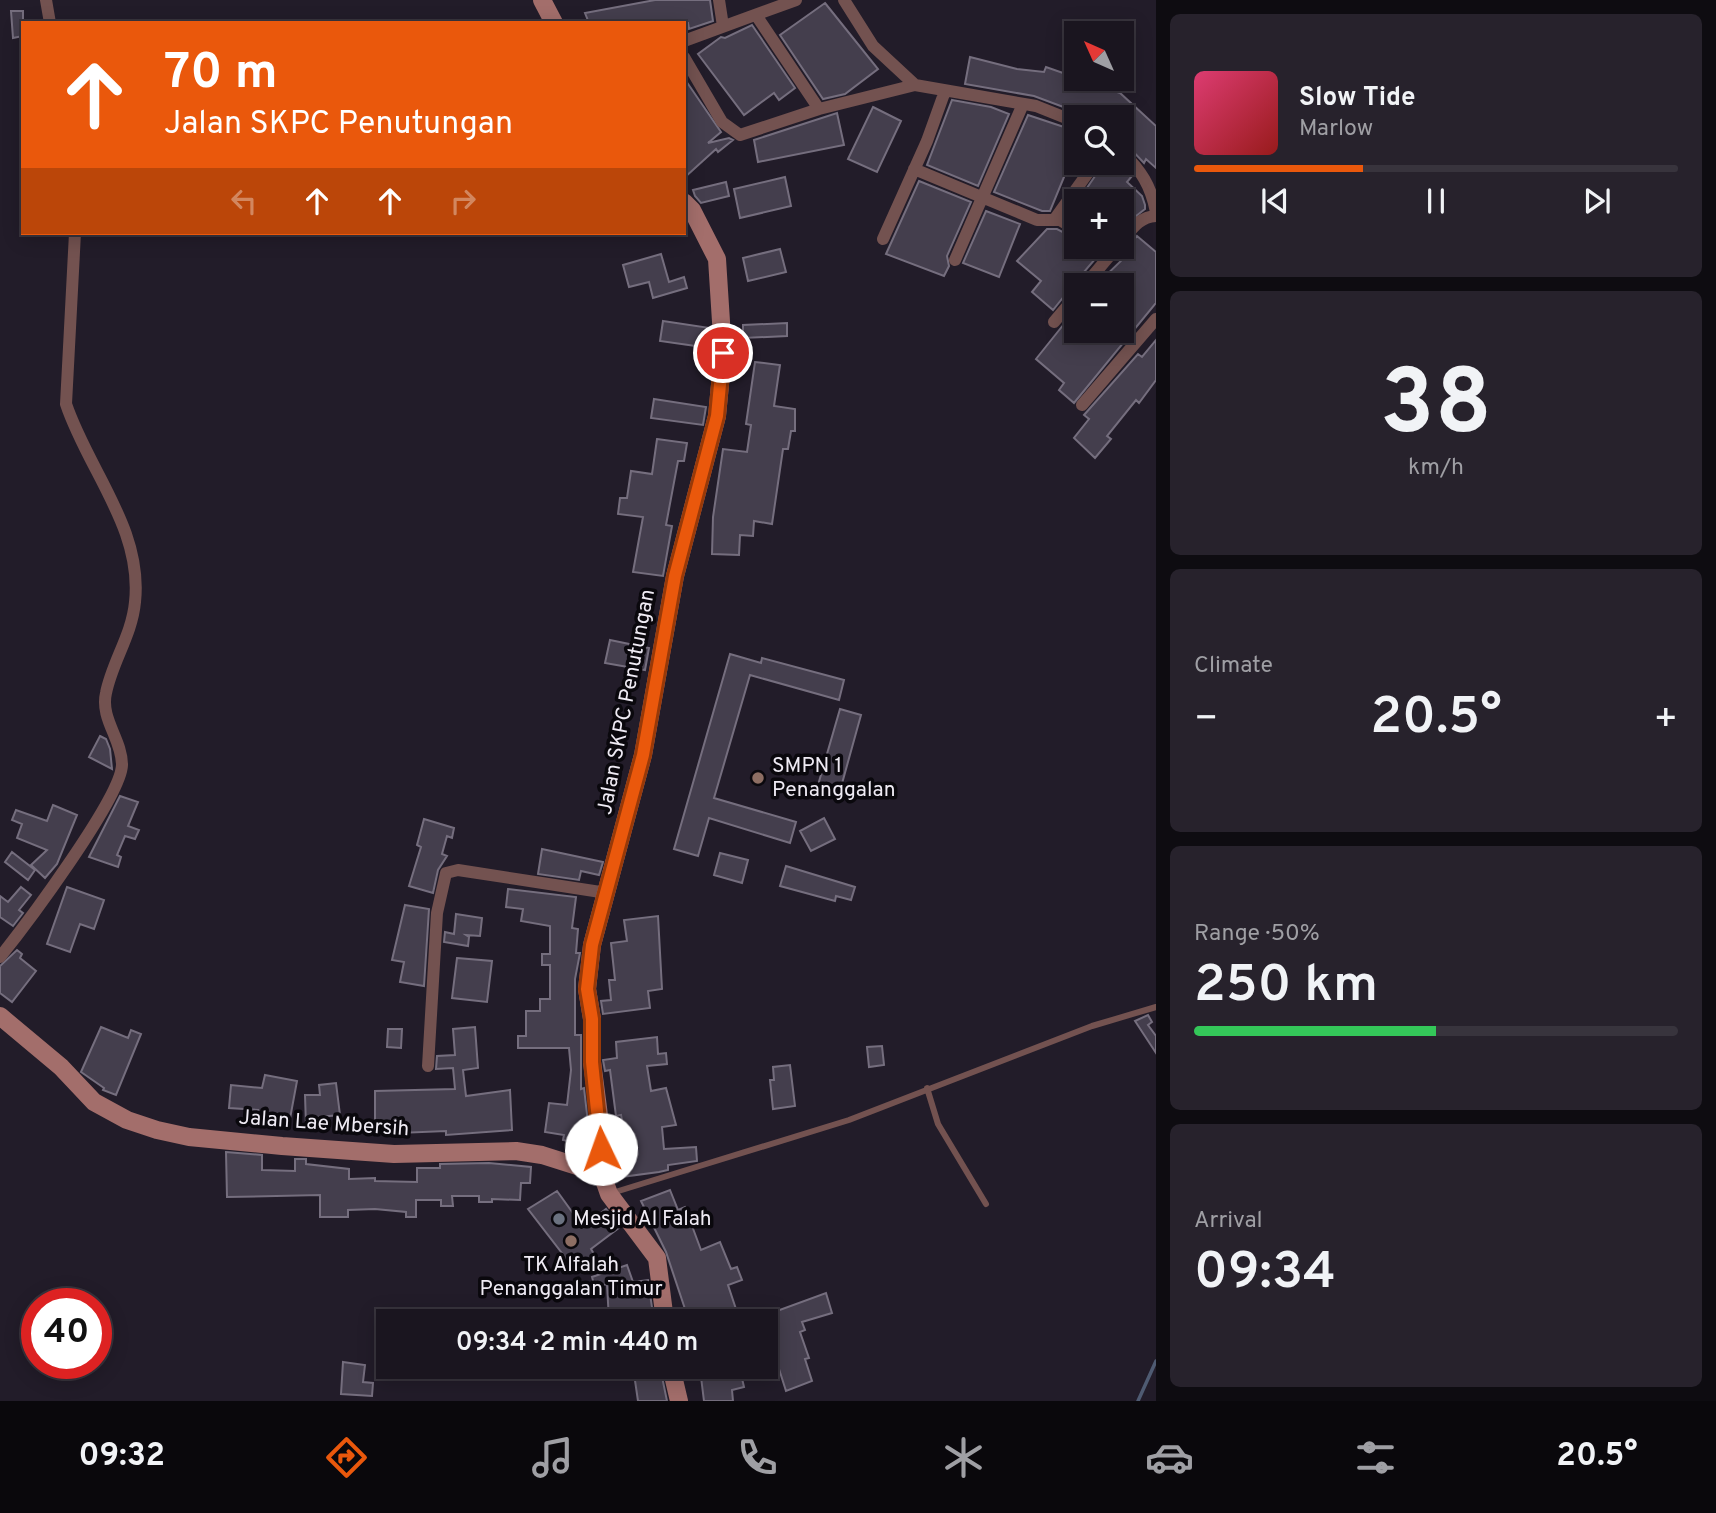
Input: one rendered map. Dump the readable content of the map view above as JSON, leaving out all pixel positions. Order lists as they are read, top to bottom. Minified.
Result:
{"streets":{"street":["Jalan SKPC Penutungan","Jalan Lae Mbersih"]},"crossings":[["Jalan SKPC Penutungan","Jalan Lae Mbersih"]],"places":["SMPN 1 Penanggalan","Mesjid Al Falah","TK Alfalah Penanggalan Timur"],"north":"top left","page":{"map_buttons":["+","−"],"turn":["70 m","Jalan SKPC Penutungan"],"song":["Slow Tide","Marlow"],"tile":[["38","km/h"],"Climate",["Range · 50%","250 km"],["Arrival","09:34"]],"heat":["−","20.5°","+"],"limit":"40","trip":"09:34 · 2 min · 440 m","tabs":["09:32","20.5°"]}}
